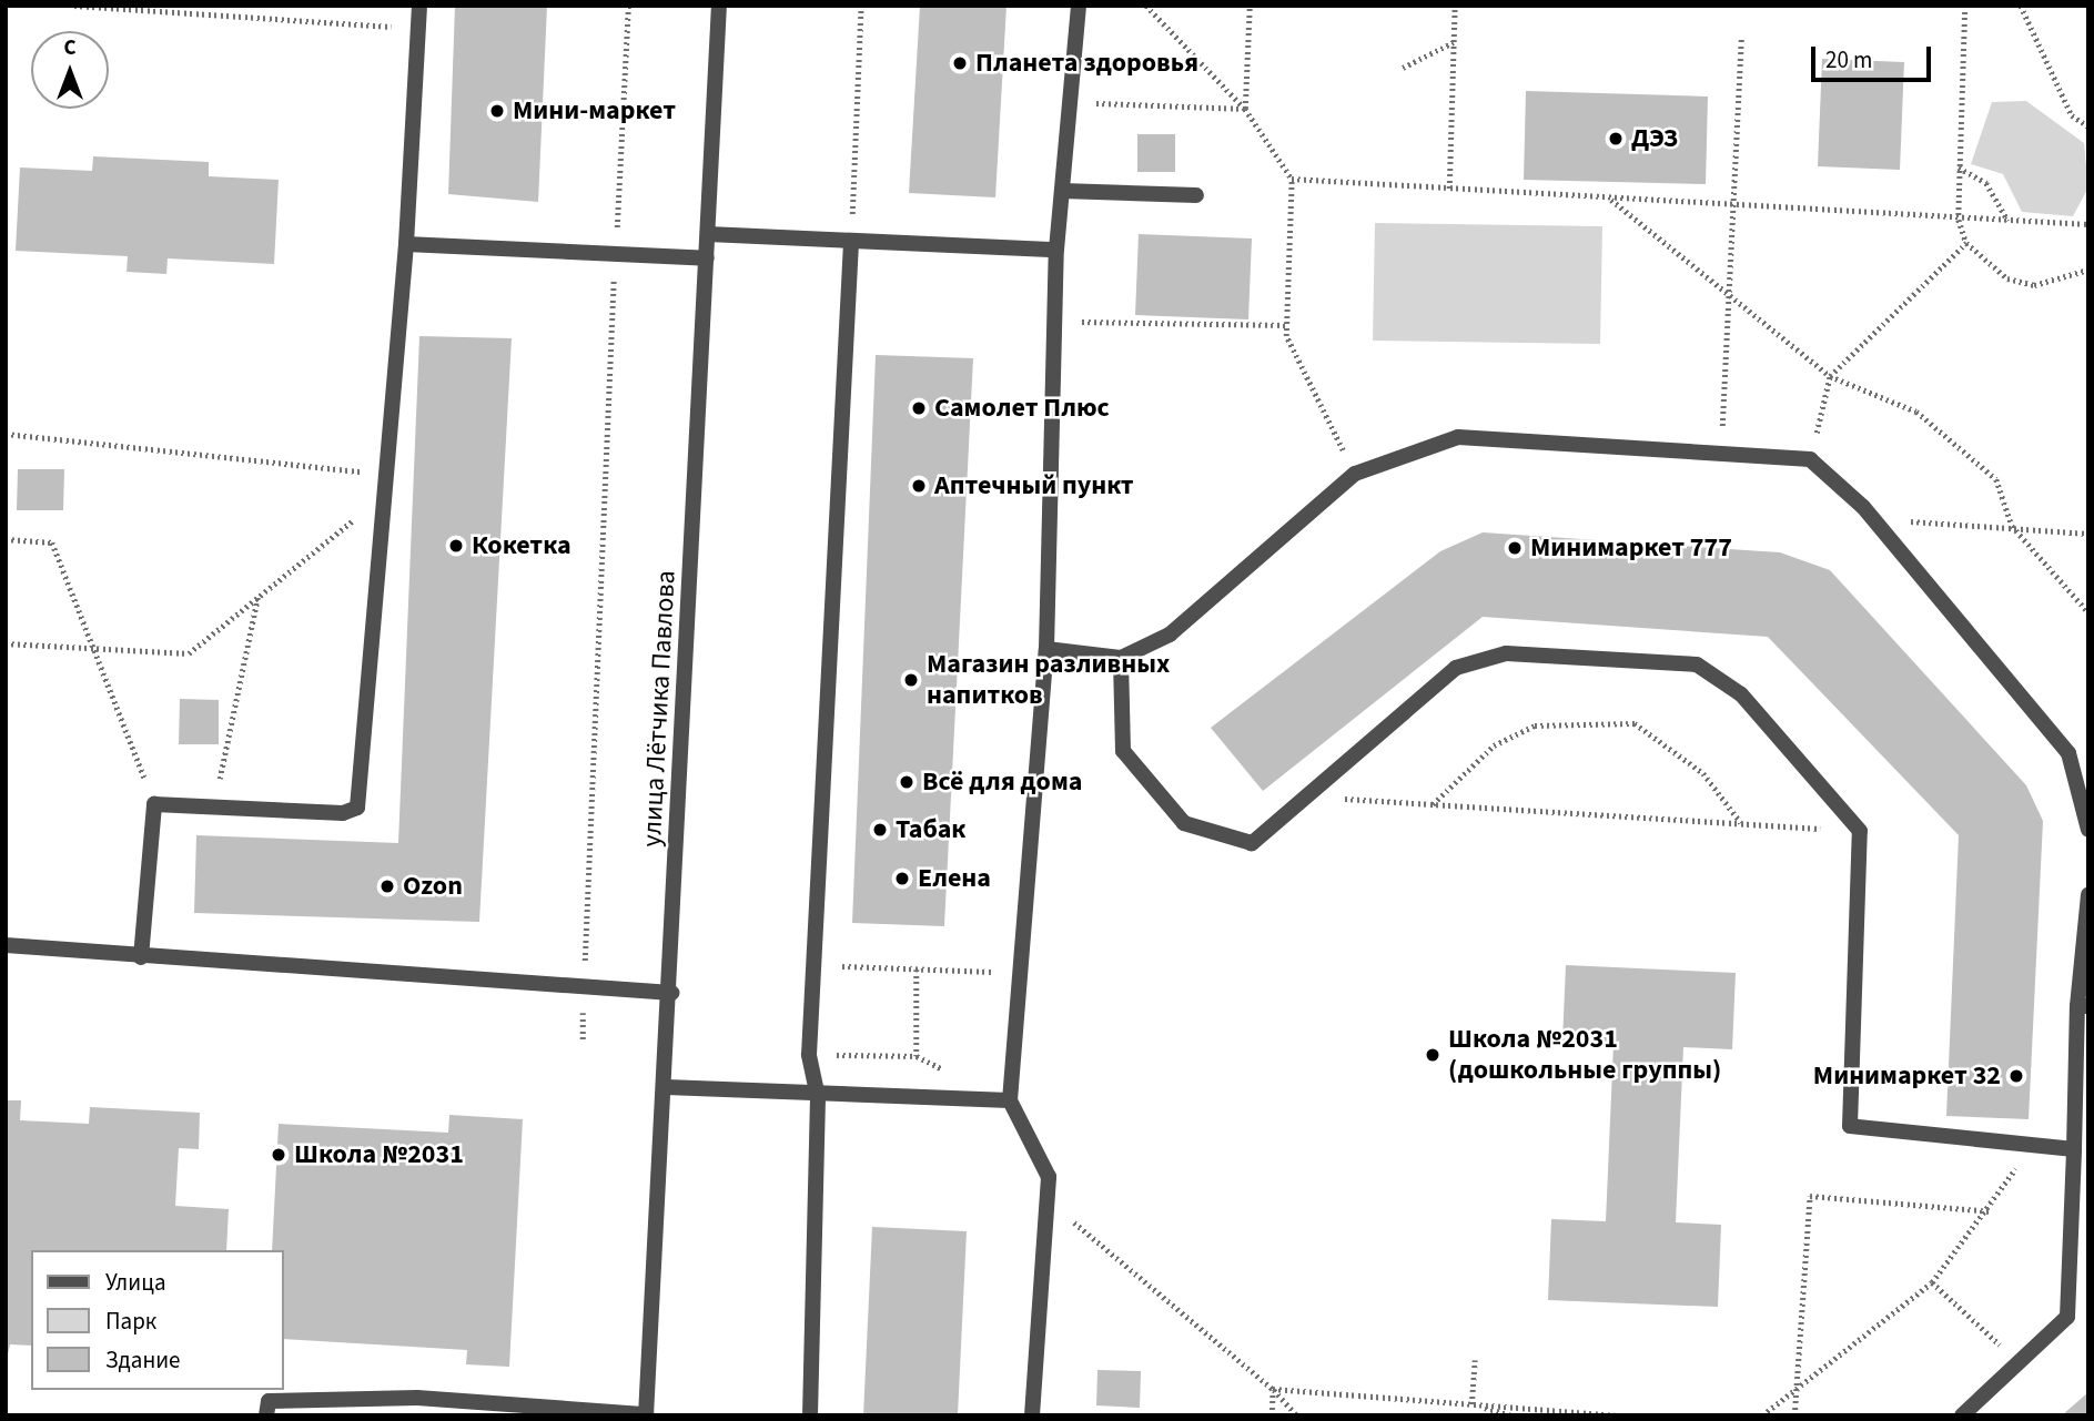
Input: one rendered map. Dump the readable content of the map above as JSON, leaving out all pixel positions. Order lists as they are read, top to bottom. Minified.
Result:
{"streets":{"street":["улица Лётчика Павлова"]},"places":["Планета здоровья","Мини-маркет","ДЭЗ","Самолет Плюс","Аптечный пункт","Кокетка","Минимаркет 777","Магазин разливных напитков","Всё для дома","Табак","Елена","Ozon","Школа №2031 (дошкольные группы)","Минимаркет 32","Школа №2031"],"legend":["Улица","Парк","Здание"],"scale_bar":"20 m","north":"top"}
